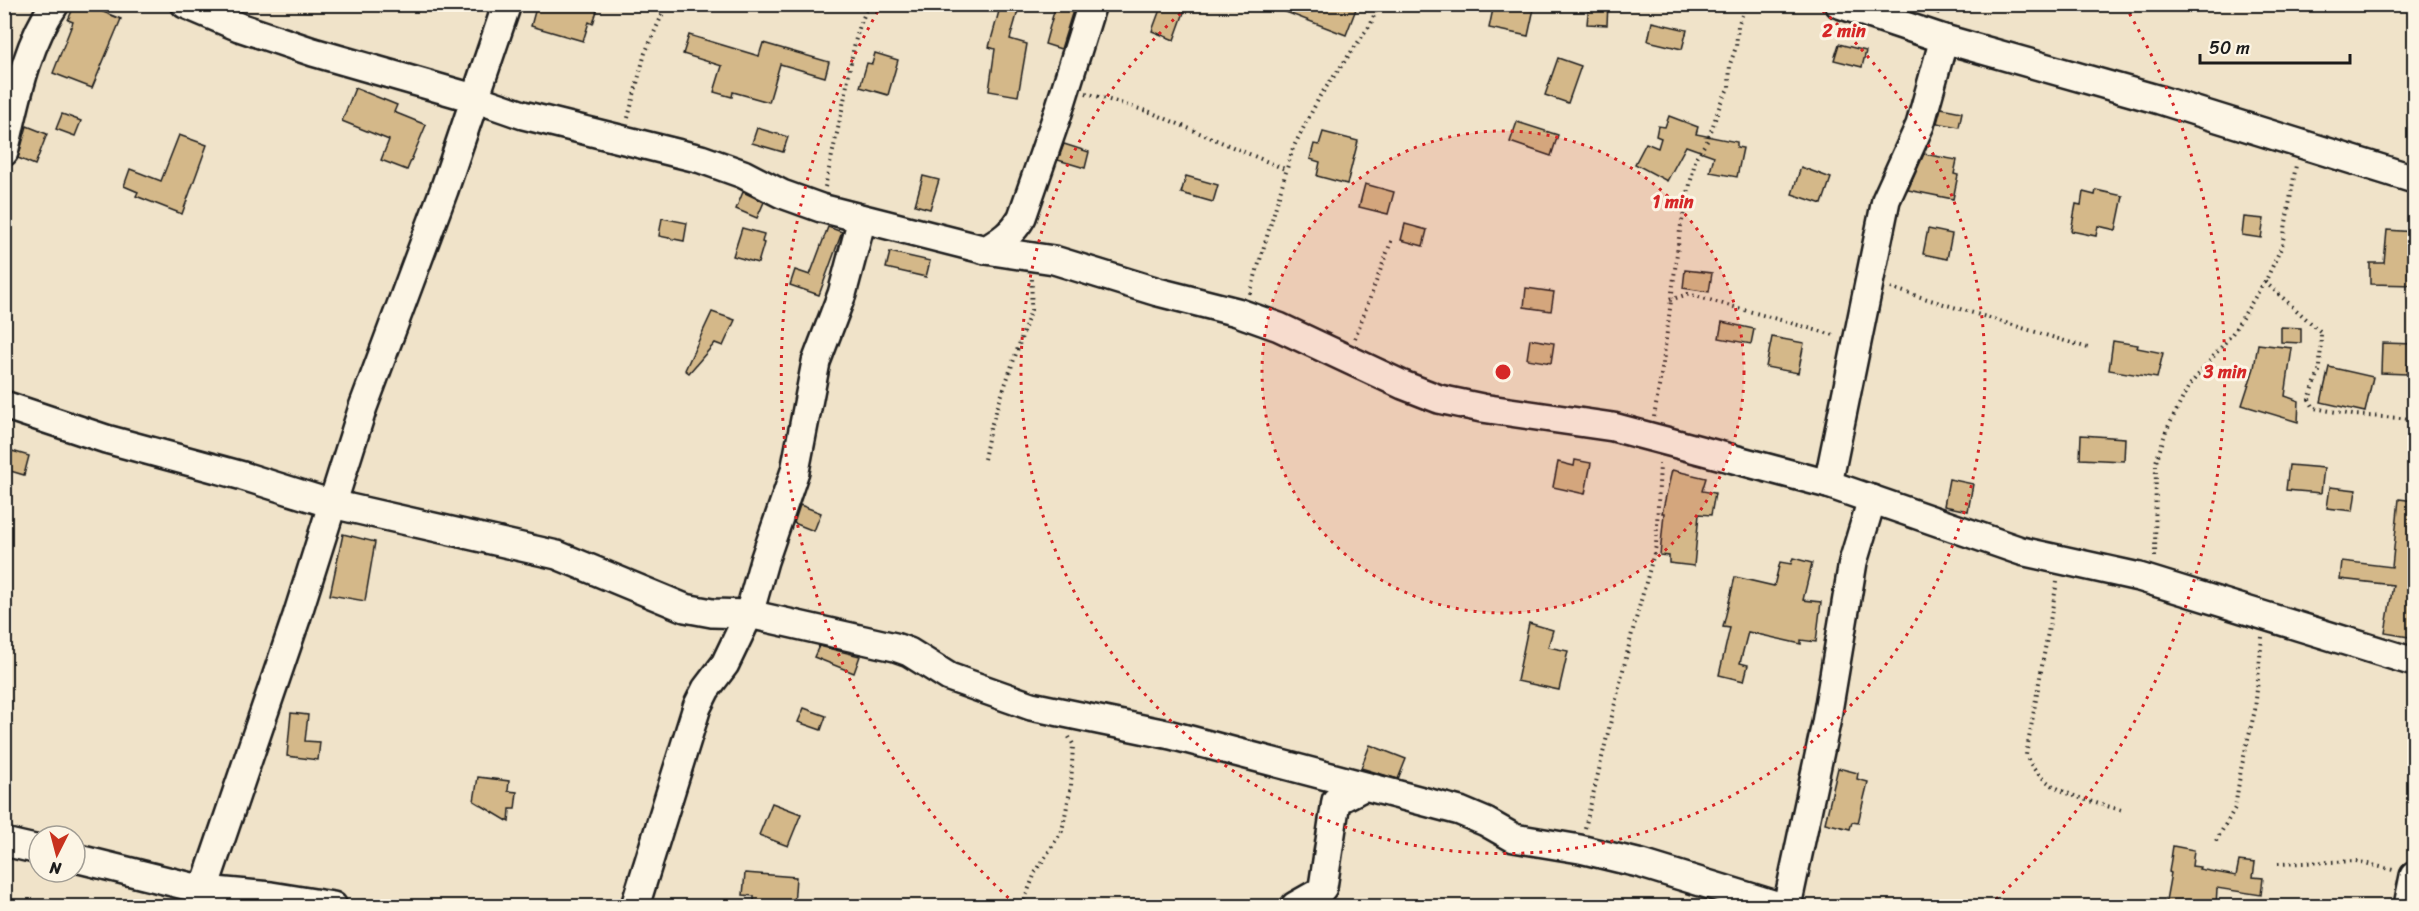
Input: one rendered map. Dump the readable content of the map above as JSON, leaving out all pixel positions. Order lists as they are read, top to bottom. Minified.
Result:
{"scale_bar":"50 m","north":"bottom","rings":["2 min","1 min","3 min"]}
